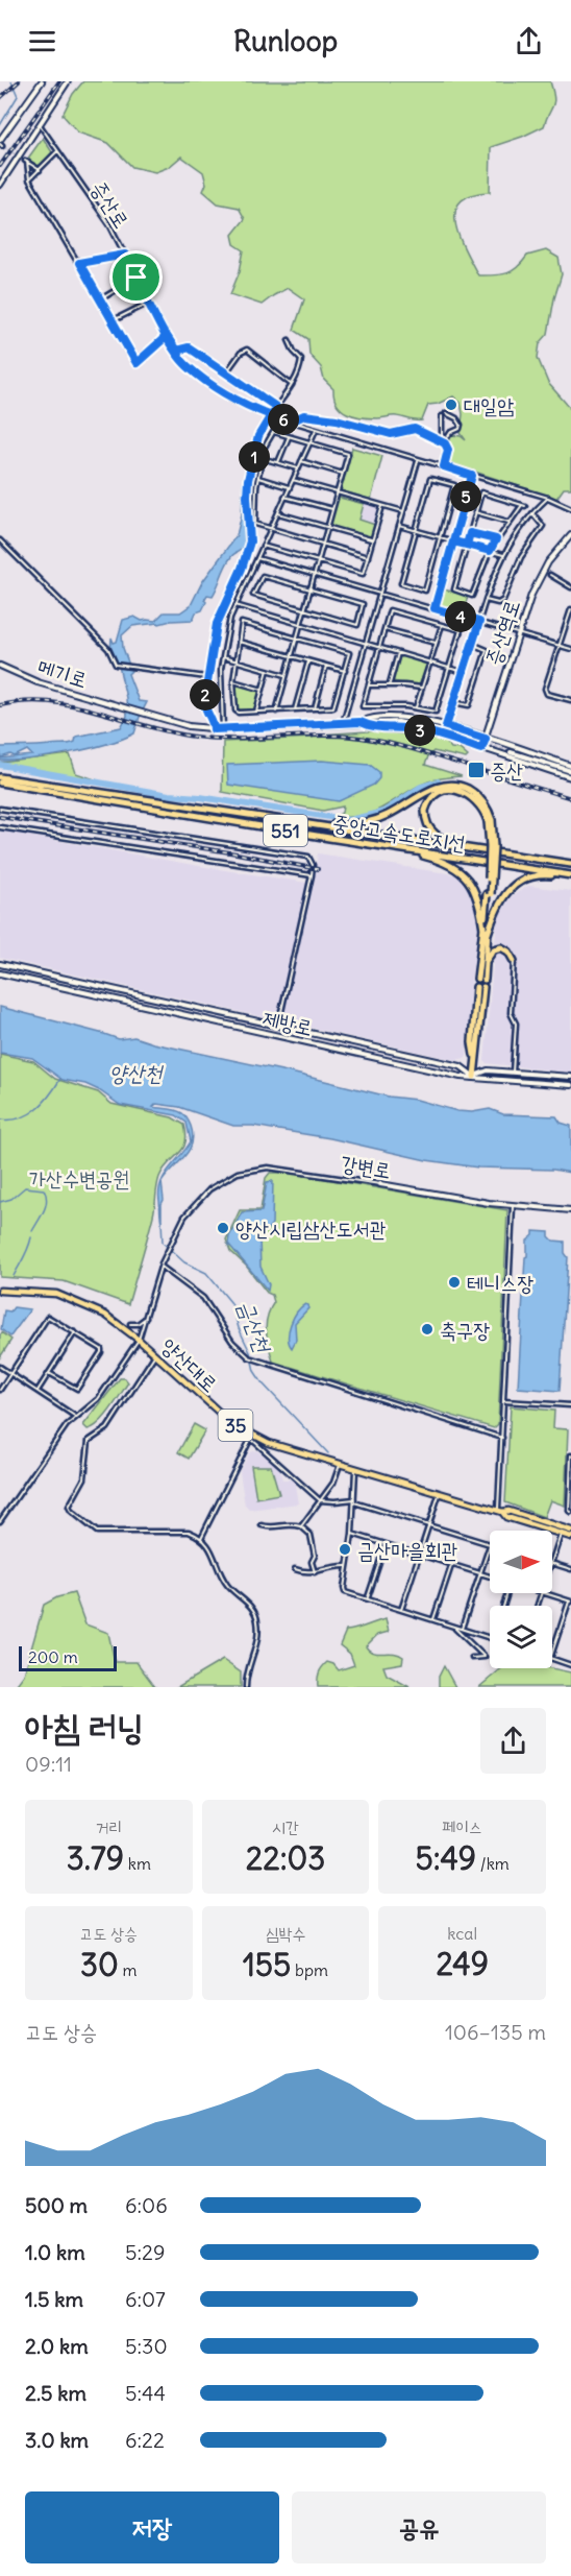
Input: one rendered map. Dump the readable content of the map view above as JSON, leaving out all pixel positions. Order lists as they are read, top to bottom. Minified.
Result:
{"streets":{"highway":["551","중앙고속도로지선"],"main road":["양산대로","35"],"street":["증산로","증산역로","메기로","제방로","강변로"]},"water":["양산천","금산천"],"parks":["가산수변공원"],"places":{"other":["대일암","양산시립삼산도서관","테니스장","축구장","금산마을회관"],"transit":["증산"]},"scale_bar":"200 m","north":"right","page":{"header":"Runloop","pins":["6","1","5","4","2","3"],"scale":"200 m","heading":["아침 러닝","09:11"],"stats":[["거리","3.79 km"],["시간","22:03"],["페이스","5:49 /km"],["고도 상승","30 m"],["심박수","155 bpm"],["kcal","249"]],"chart":["고도 상승","106–135 m"],"list":[{"name":"500 m","note":"6:06"},{"name":"1.0 km","note":"5:29"},{"name":"1.5 km","note":"6:07"},{"name":"2.0 km","note":"5:30"},{"name":"2.5 km","note":"5:44"},{"name":"3.0 km","note":"6:22"}],"buttons":["저장","공유"]}}
